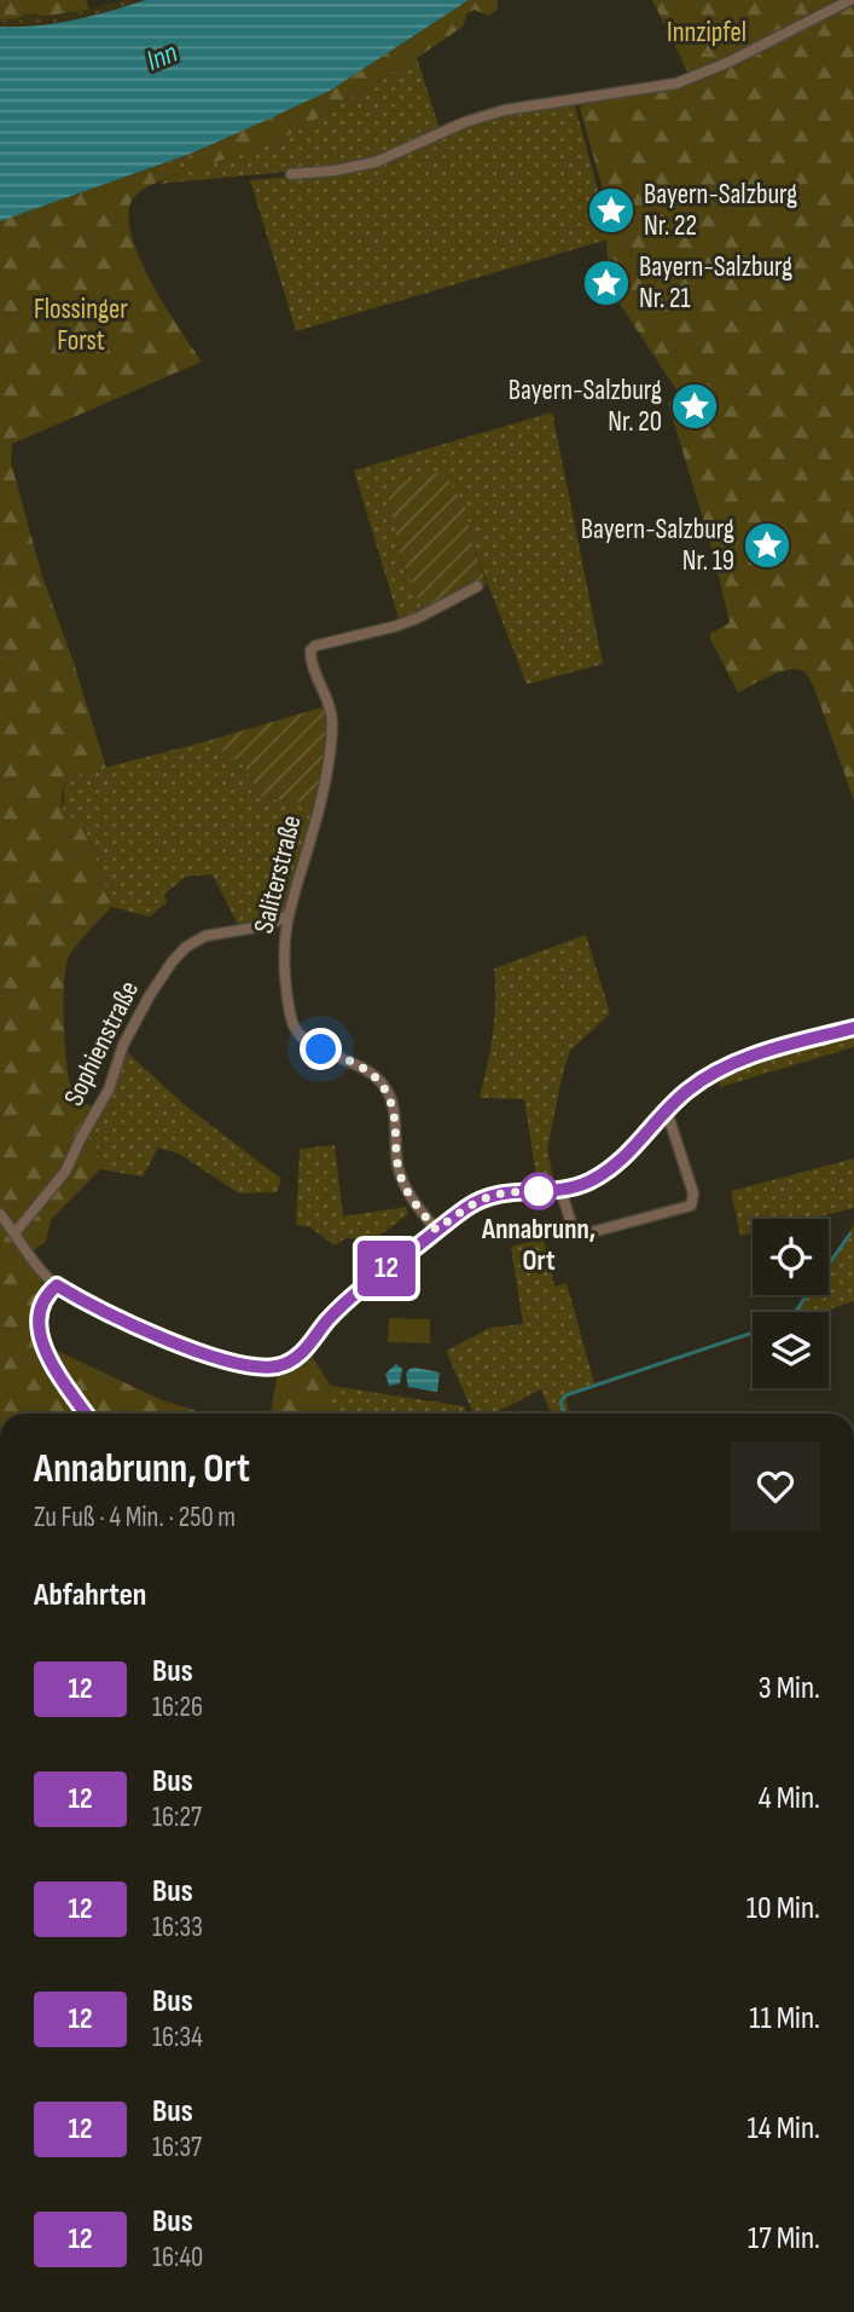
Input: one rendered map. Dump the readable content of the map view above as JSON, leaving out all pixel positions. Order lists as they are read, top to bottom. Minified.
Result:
{"streets":{"street":["Saliterstraße","Sophienstraße"]},"crossings":[["Saliterstraße","Sophienstraße"]],"water":["Inn"],"parks":["Innzipfel","Flossinger Forst"],"places":{"place":["Bayern-Salzburg Nr. 22","Bayern-Salzburg Nr. 21","Bayern-Salzburg Nr. 20","Bayern-Salzburg Nr. 19"],"other":["Annabrunn, Ort"]},"lines":["bus line 12"],"page":{"on_map":"12","heading":[["Annabrunn, Ort","Zu Fuß · 4 Min. · 250 m"],"Abfahrten"],"list":[{"mark":"12","name":"Bus","note":"16:26","value":"3 Min."},{"mark":"12","name":"Bus","note":"16:27","value":"4 Min."},{"mark":"12","name":"Bus","note":"16:33","value":"10 Min."},{"mark":"12","name":"Bus","note":"16:34","value":"11 Min."},{"mark":"12","name":"Bus","note":"16:37","value":"14 Min."},{"mark":"12","name":"Bus","note":"16:40","value":"17 Min."}]}}
